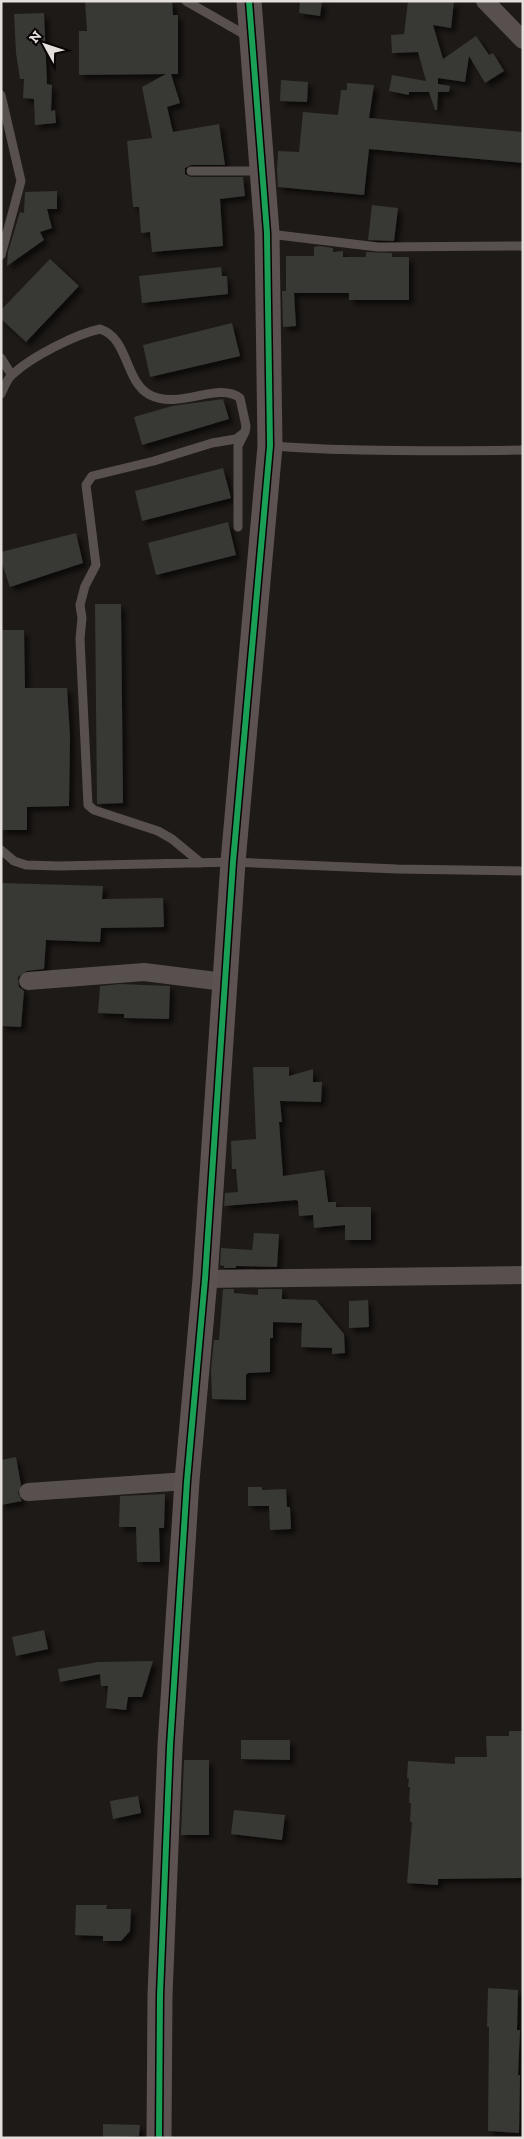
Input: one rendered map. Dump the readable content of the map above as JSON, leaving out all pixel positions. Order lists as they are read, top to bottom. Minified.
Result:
{"north":"top left"}
